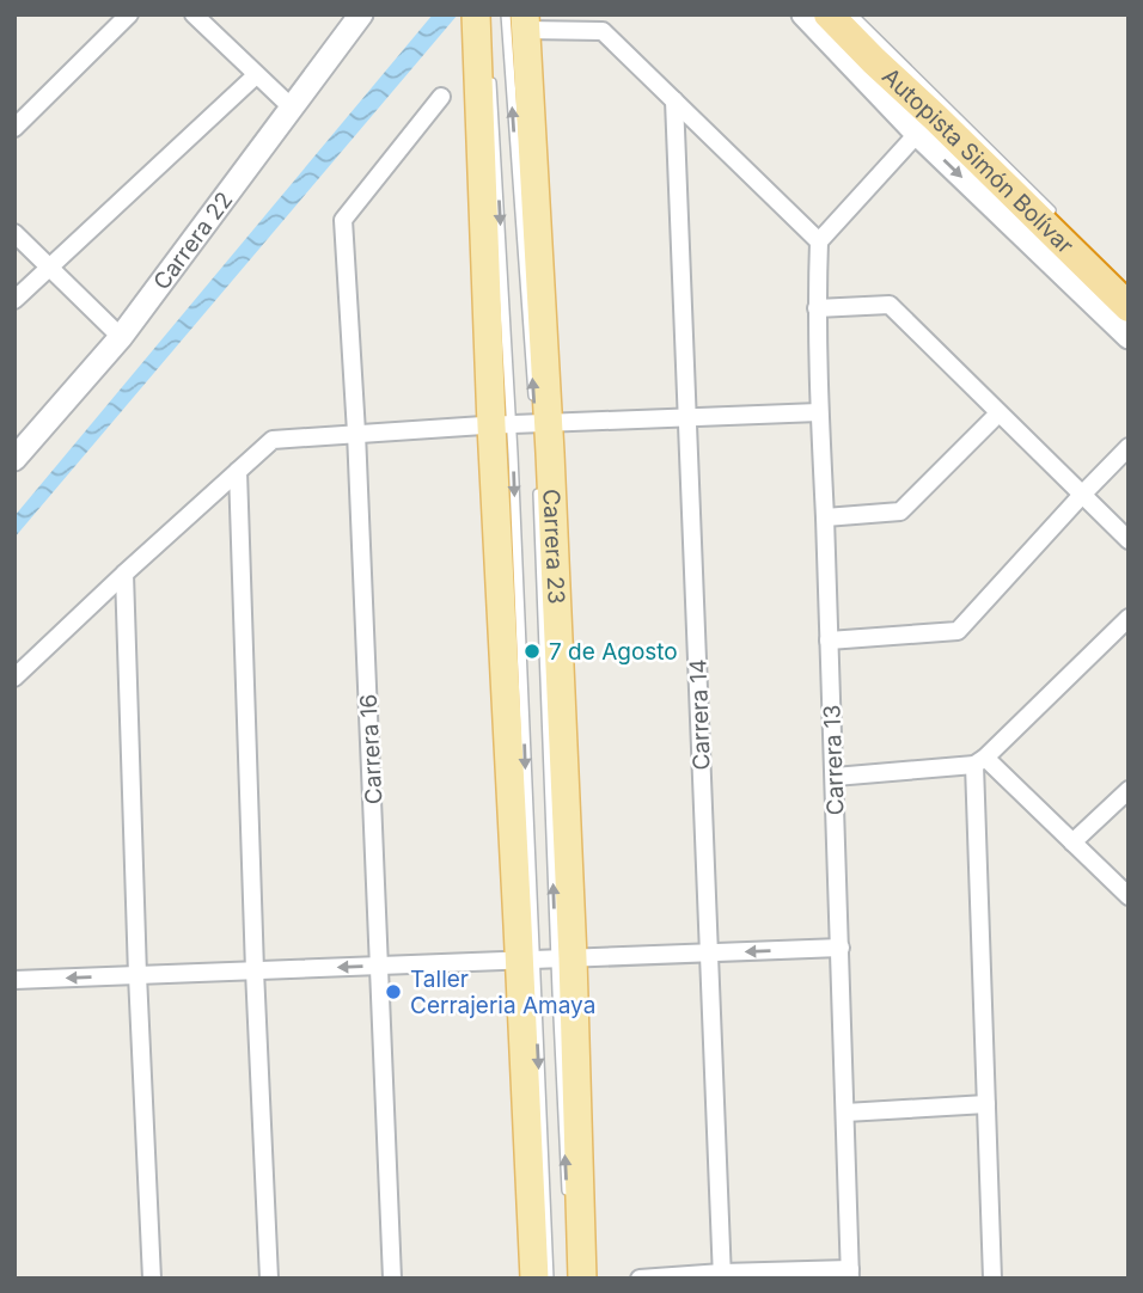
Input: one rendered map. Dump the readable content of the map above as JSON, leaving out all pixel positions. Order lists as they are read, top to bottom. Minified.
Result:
{"streets":{"highway":["Autopista Simón Bolívar"],"main road":["Carrera 23"],"street":["Carrera 22","Carrera 14","Carrera 16","Carrera 13"]},"places":["7 de Agosto","Taller Cerrajeria Amaya"]}
